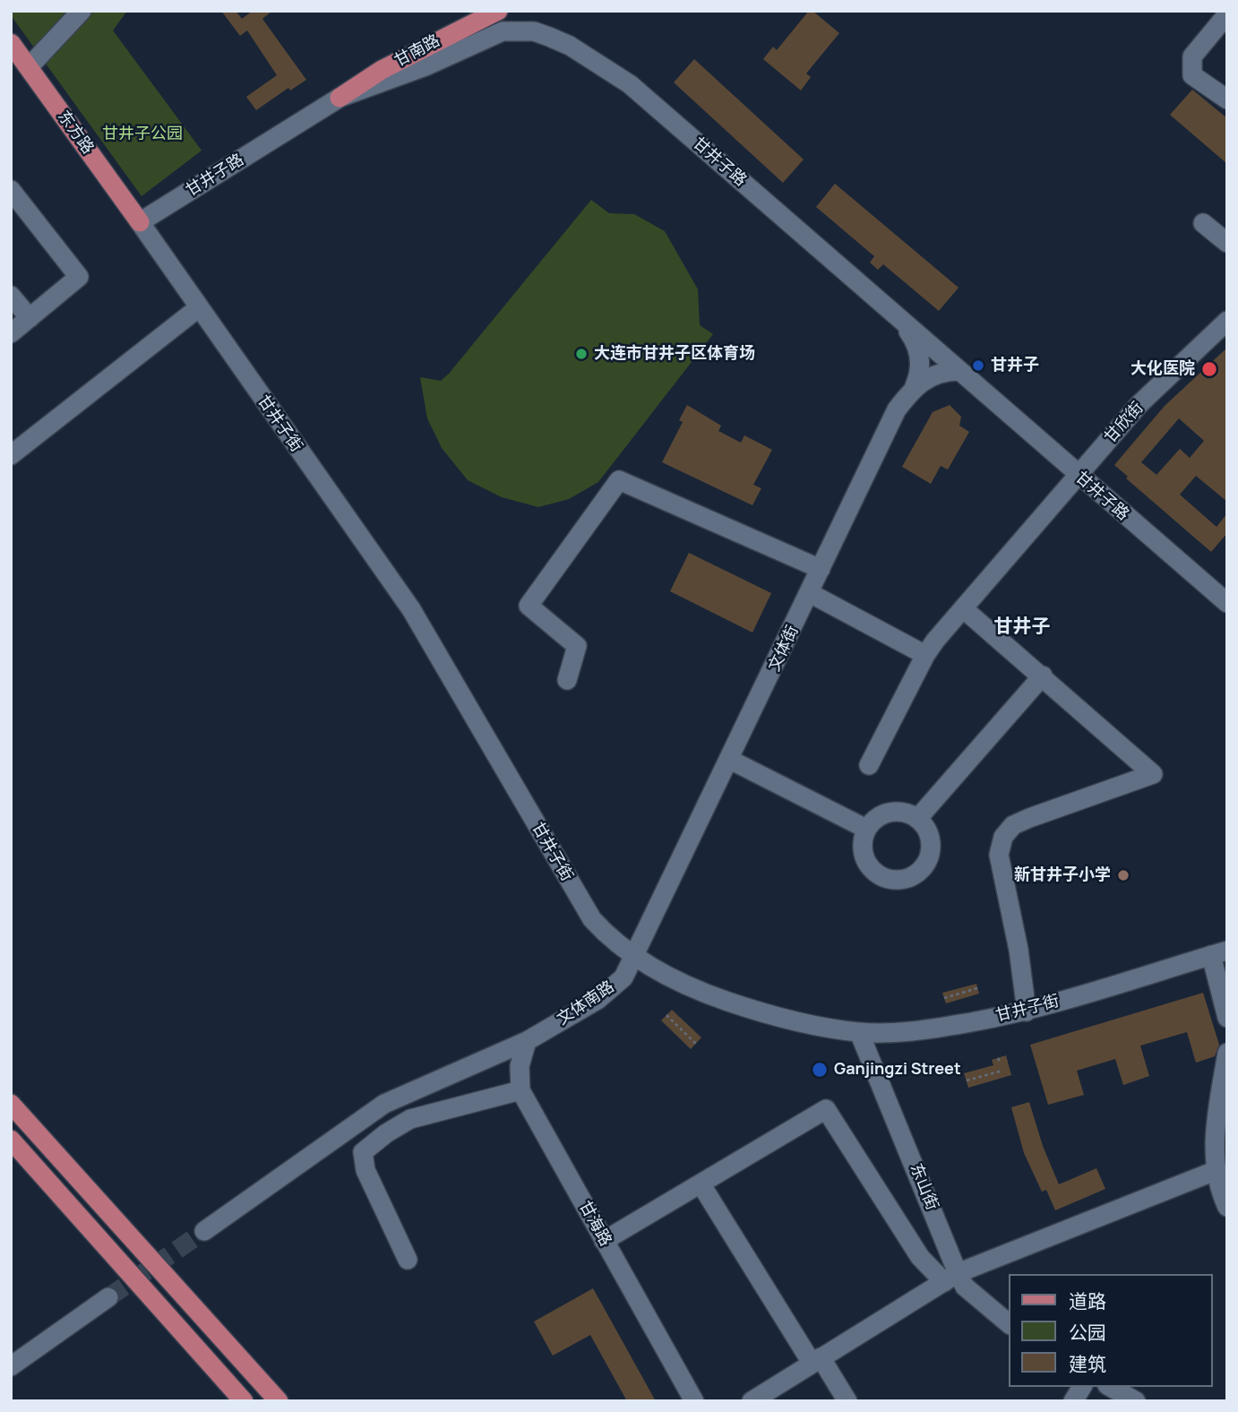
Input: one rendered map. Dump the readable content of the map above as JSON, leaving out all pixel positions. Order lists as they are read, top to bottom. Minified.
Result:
{"streets":{"main road":["甘南路","东方路"],"street":["甘井子路","甘欣街","甘井子街","文体街","文体南路","东山街","甘海路"]},"crossings":[["甘南路","甘井子路"],["东方路","甘井子路"],["东方路","甘井子街"],["甘井子路","甘欣街"],["甘井子路","甘井子街"],["甘井子路","文体街"],["甘井子街","文体街"],["甘井子街","文体南路"],["甘井子街","东山街"],["文体街","文体南路"]],"districts":["甘井子"],"parks":["甘井子公园"],"places":["大连市甘井子区体育场","甘井子","大化医院","新甘井子小学","Ganjingzi Street"],"legend":["道路","公园","建筑"]}
